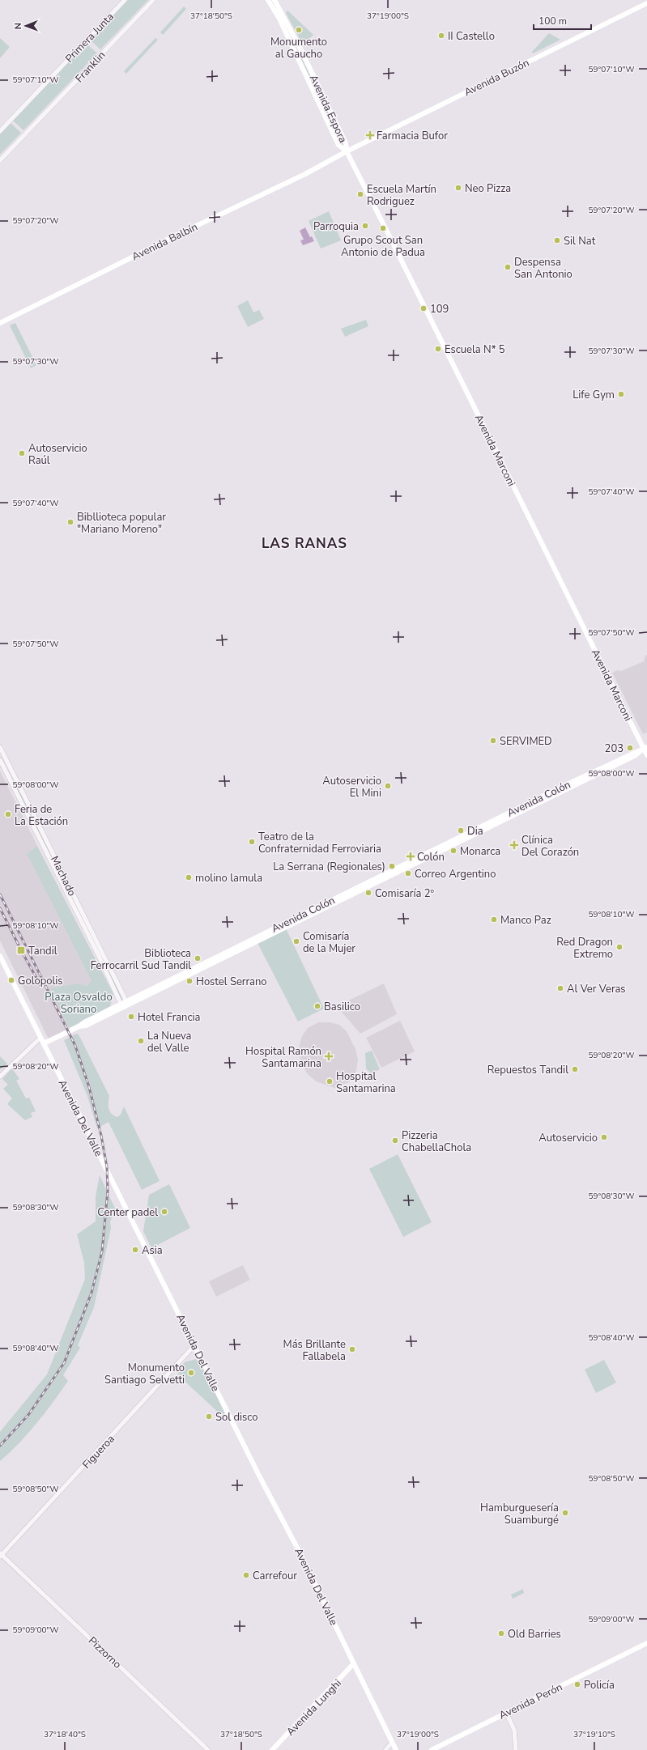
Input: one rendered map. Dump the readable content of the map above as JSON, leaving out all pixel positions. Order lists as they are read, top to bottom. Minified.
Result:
{"streets":{"main road":["Avenida Buzón","Avenida Espora","Avenida Balbín","Avenida Marconi","Avenida Colón","Avenida Del Valle","Avenida Perón","Avenida Lunghi"],"street":["Primera Junta","Franklin","Machado","Figueroa","Pizzorno"]},"crossings":[["Avenida Buzón","Avenida Espora"],["Avenida Buzón","Avenida Balbín"],["Avenida Buzón","Avenida Marconi"],["Avenida Espora","Avenida Balbín"],["Avenida Espora","Avenida Marconi"],["Avenida Balbín","Avenida Marconi"],["Avenida Marconi","Avenida Colón"],["Avenida Colón","Machado"],["Avenida Colón","Avenida Del Valle"],["Avenida Del Valle","Figueroa"],["Avenida Del Valle","Avenida Lunghi"],["Figueroa","Pizzorno"]],"districts":["LAS RANAS"],"parks":["Plaza Osvaldo Soriano"],"places":{"other":["Monumento al Gaucho","II Castello","Neo Pizza","Escuela Martín Rodriguez","Parroquia","Grupo Scout San Antonio de Padua","Sil Nat","Despensa San Antonio","109","Escuela N* 5","Life Gym","Autoservicio Raúl","Bibllioteca popular \"Mariano Moreno\"","SERVIMED","203","Autoservicio El Mini","Feria de La Estación","Dia","Teatro de la Confraternidad Ferroviaria","Monarca","La Serrana (Regionales)","Correo Argentino","molino lamula","Comisaría 2º","Manco Paz","Comisaría de la Mujer","Red Dragon Extremo","Biblioteca Ferrocarril Sud Tandil","Golopolis","Hostel Serrano","Al Ver Veras","Basilico","Hotel Francia","La Nueva del Valle","Repuestos Tandil","Hospital Santamarina","Autoservicio","Pizzeria ChabellaChola","Center padel","Asia","Más Brillante Fallabela","Monumento Santiago Selvetti","Sol disco","Hamburguesería Suamburgé","Carrefour","Old Barries","Policía"],"health":["Farmacia Bufor","Clínica Del Corazón","Colón","Hospital Ramón Santamarina"],"transit":["Tandil"]},"scale_bar":"100 m","north":"left","coordinates":["37°18'50\"S","37°19'00\"S","59°07'10\"W","59°07'20\"W","59°07'30\"W","59°07'40\"W","59°07'50\"W","59°08'00\"W","59°08'10\"W","59°08'20\"W","59°08'30\"W","59°08'40\"W","59°08'50\"W","59°09'00\"W","37°18'40\"S","37°19'10\"S"]}
